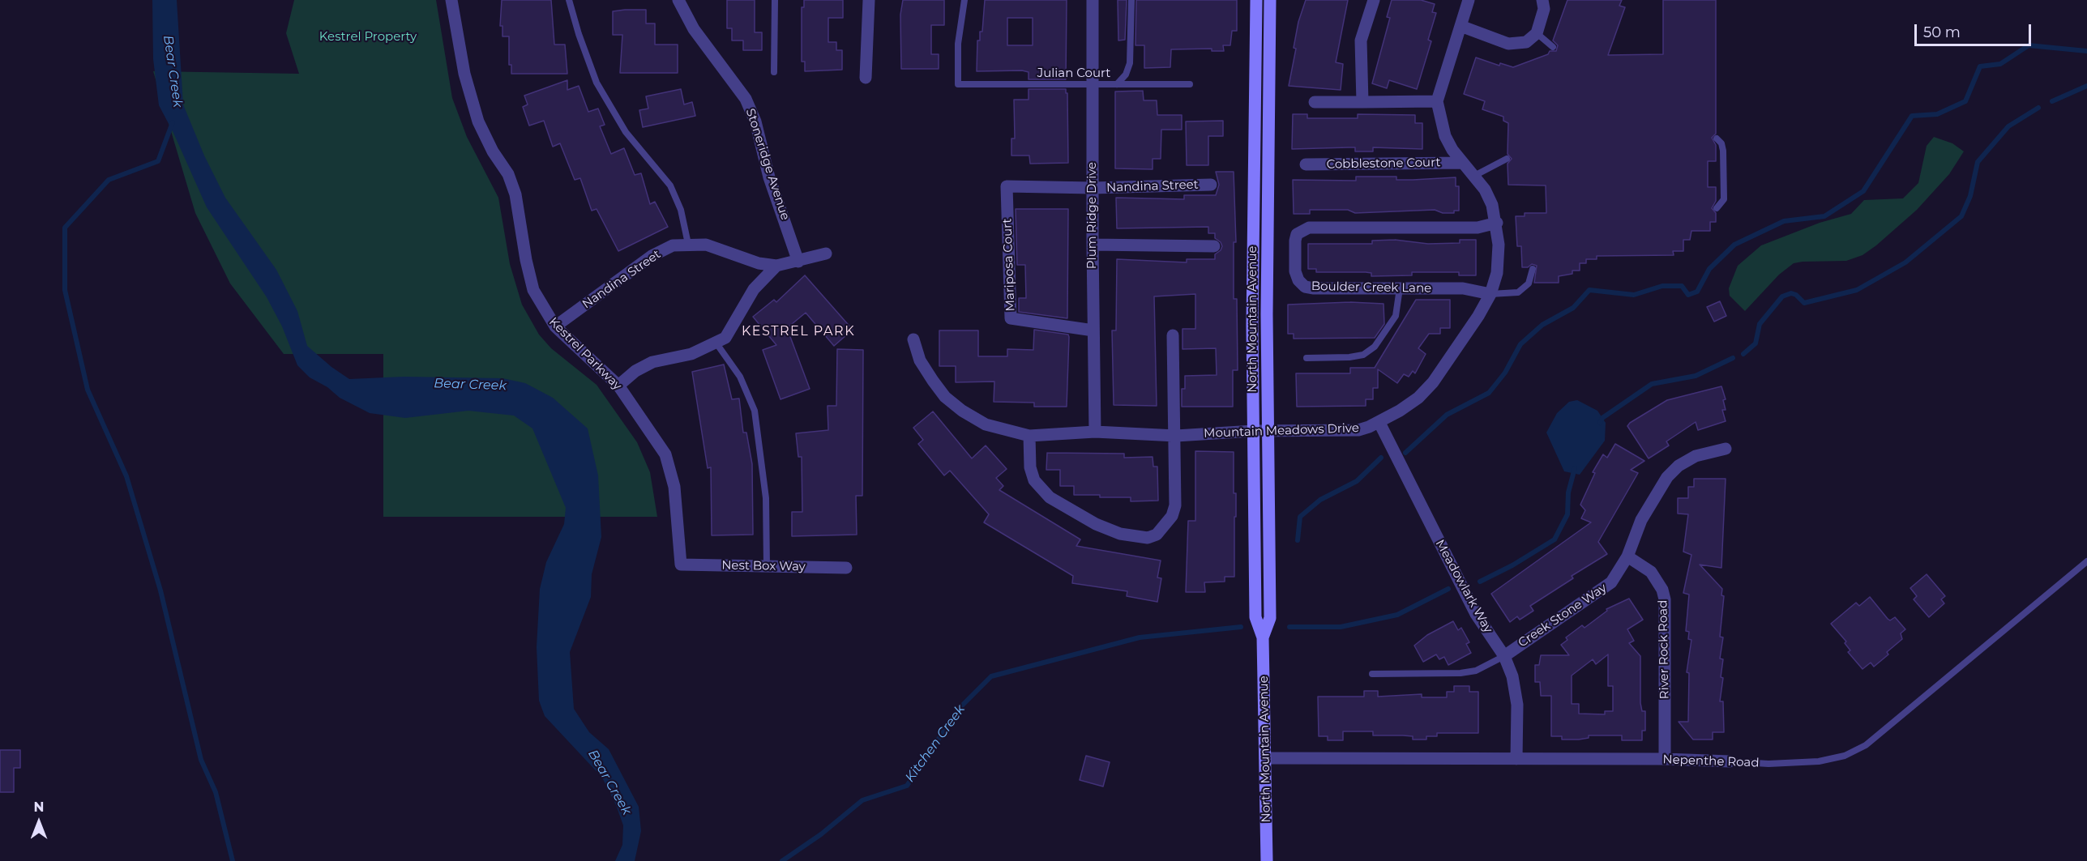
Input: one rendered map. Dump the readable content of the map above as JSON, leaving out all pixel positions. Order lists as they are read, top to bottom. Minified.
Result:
{"streets":{"street":["Cobblestone Court","Stoneridge Avenue","Nandina Street","Plum Ridge Drive","Mariposa Court","Boulder Creek Lane","North Mountain Avenue","Kestrel Parkway","Mountain Meadows Drive","Nest Box Way","Meadowlark Way","Creek Stone Way","River Rock Road","Nepenthe Road"],"lane":["Julian Court"]},"crossings":[["Julian Court","Plum Ridge Drive"],["Cobblestone Court","Mountain Meadows Drive"],["Stoneridge Avenue","Nandina Street"],["Nandina Street","Plum Ridge Drive"],["Nandina Street","Mariposa Court"],["Nandina Street","Kestrel Parkway"],["Plum Ridge Drive","Mariposa Court"],["Plum Ridge Drive","Mountain Meadows Drive"],["Boulder Creek Lane","Mountain Meadows Drive"],["North Mountain Avenue","Mountain Meadows Drive"],["North Mountain Avenue","Nepenthe Road"],["Kestrel Parkway","Nest Box Way"],["Mountain Meadows Drive","Meadowlark Way"],["Meadowlark Way","Creek Stone Way"],["Meadowlark Way","Nepenthe Road"],["Creek Stone Way","River Rock Road"],["River Rock Road","Nepenthe Road"]],"districts":["KESTREL PARK"],"water":["Bear Creek","Kitchen Creek"],"parks":["Kestrel Property"],"scale_bar":"50 m","north":"top"}
